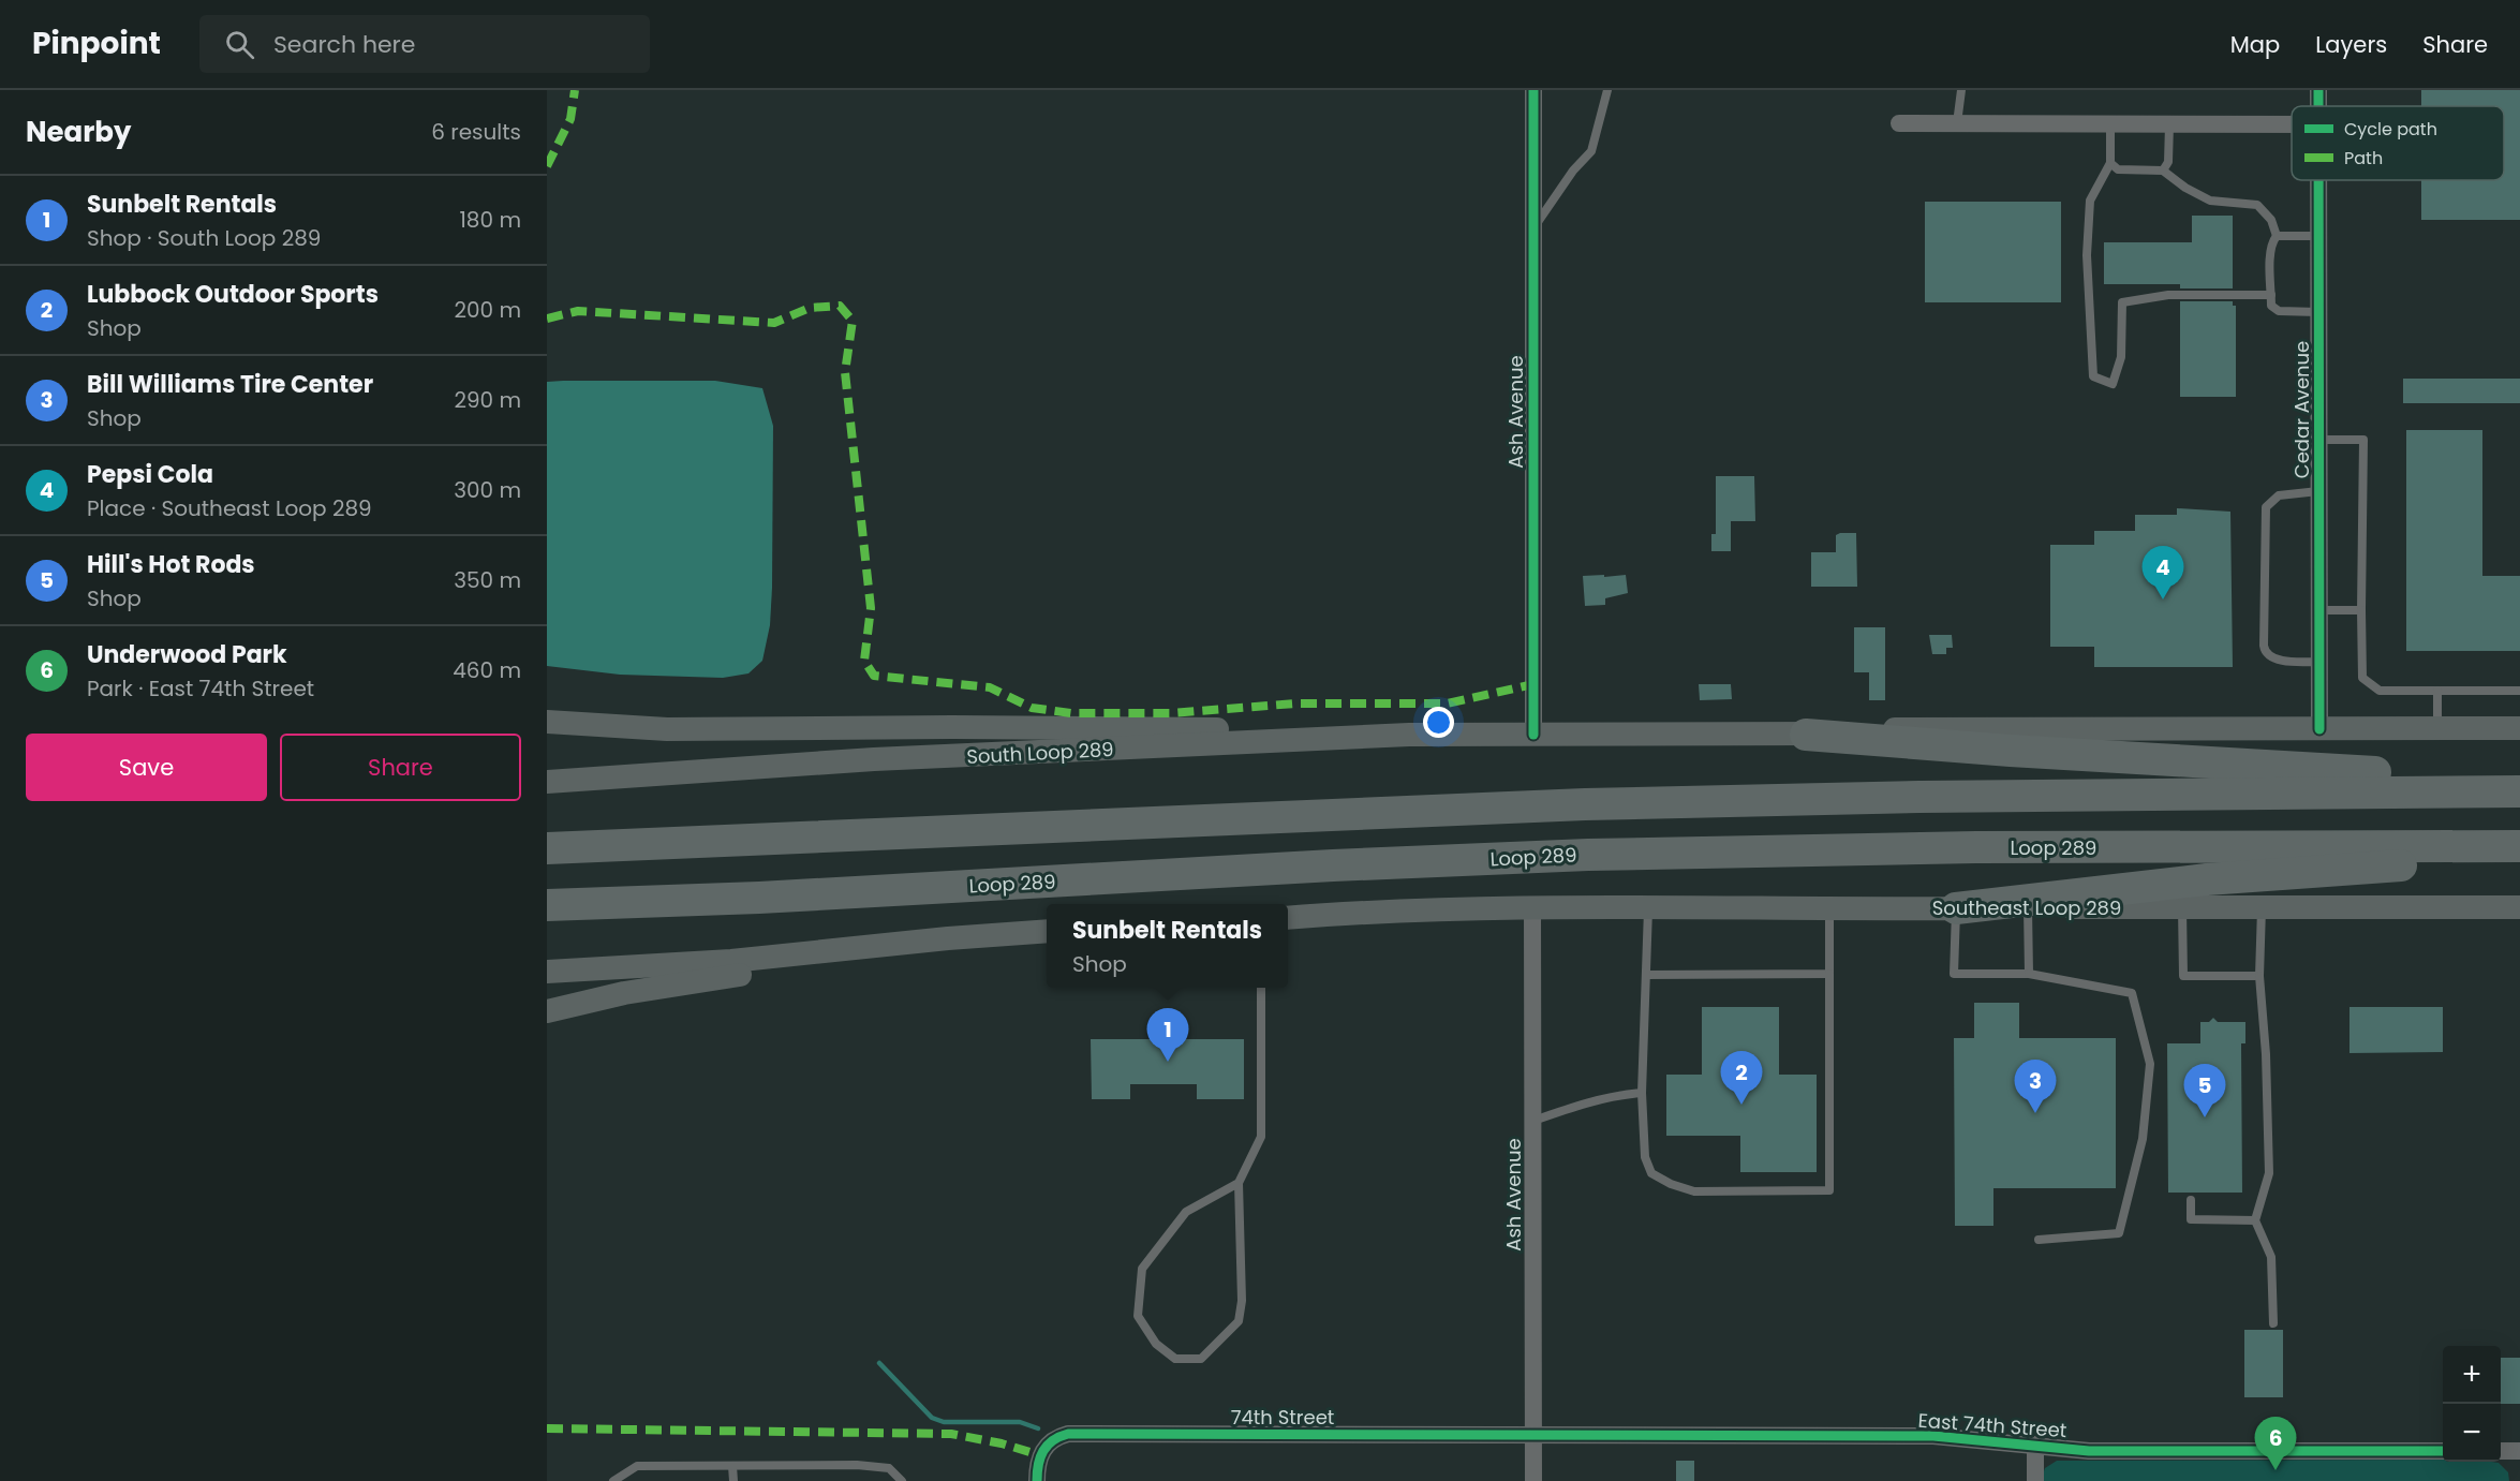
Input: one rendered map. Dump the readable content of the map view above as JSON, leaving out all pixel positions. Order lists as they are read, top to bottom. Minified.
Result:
{"streets":{"highway":["Loop 289"],"main road":["South Loop 289","Southeast Loop 289"],"street":["Cedar Avenue","Ash Avenue","74th Street","East 74th Street"]},"crossings":[["Ash Avenue","South Loop 289"],["Ash Avenue","Southeast Loop 289"],["Ash Avenue","74th Street"],["Ash Avenue","East 74th Street"],["74th Street","East 74th Street"]],"legend":["Cycle path","Path"],"page":{"header":"Pinpoint","search":"Search here","nav":["Map","Layers","Share"],"heading":["Nearby","6 results"],"list":[{"mark":"1","name":"Sunbelt Rentals","note":"Shop · South Loop 289","value":"180 m"},{"mark":"2","name":"Lubbock Outdoor Sports","note":"Shop","value":"200 m"},{"mark":"3","name":"Bill Williams Tire Center","note":"Shop","value":"290 m"},{"mark":"4","name":"Pepsi Cola","note":"Place · Southeast Loop 289","value":"300 m"},{"mark":"5","name":"Hill's Hot Rods","note":"Shop","value":"350 m"},{"mark":"6","name":"Underwood Park","note":"Park · East 74th Street","value":"460 m"}],"pins":["4","1","2","3","5","6"],"buttons":["Save","Share"],"popup":["Sunbelt Rentals","Shop"],"map_buttons":["+","−"]}}
